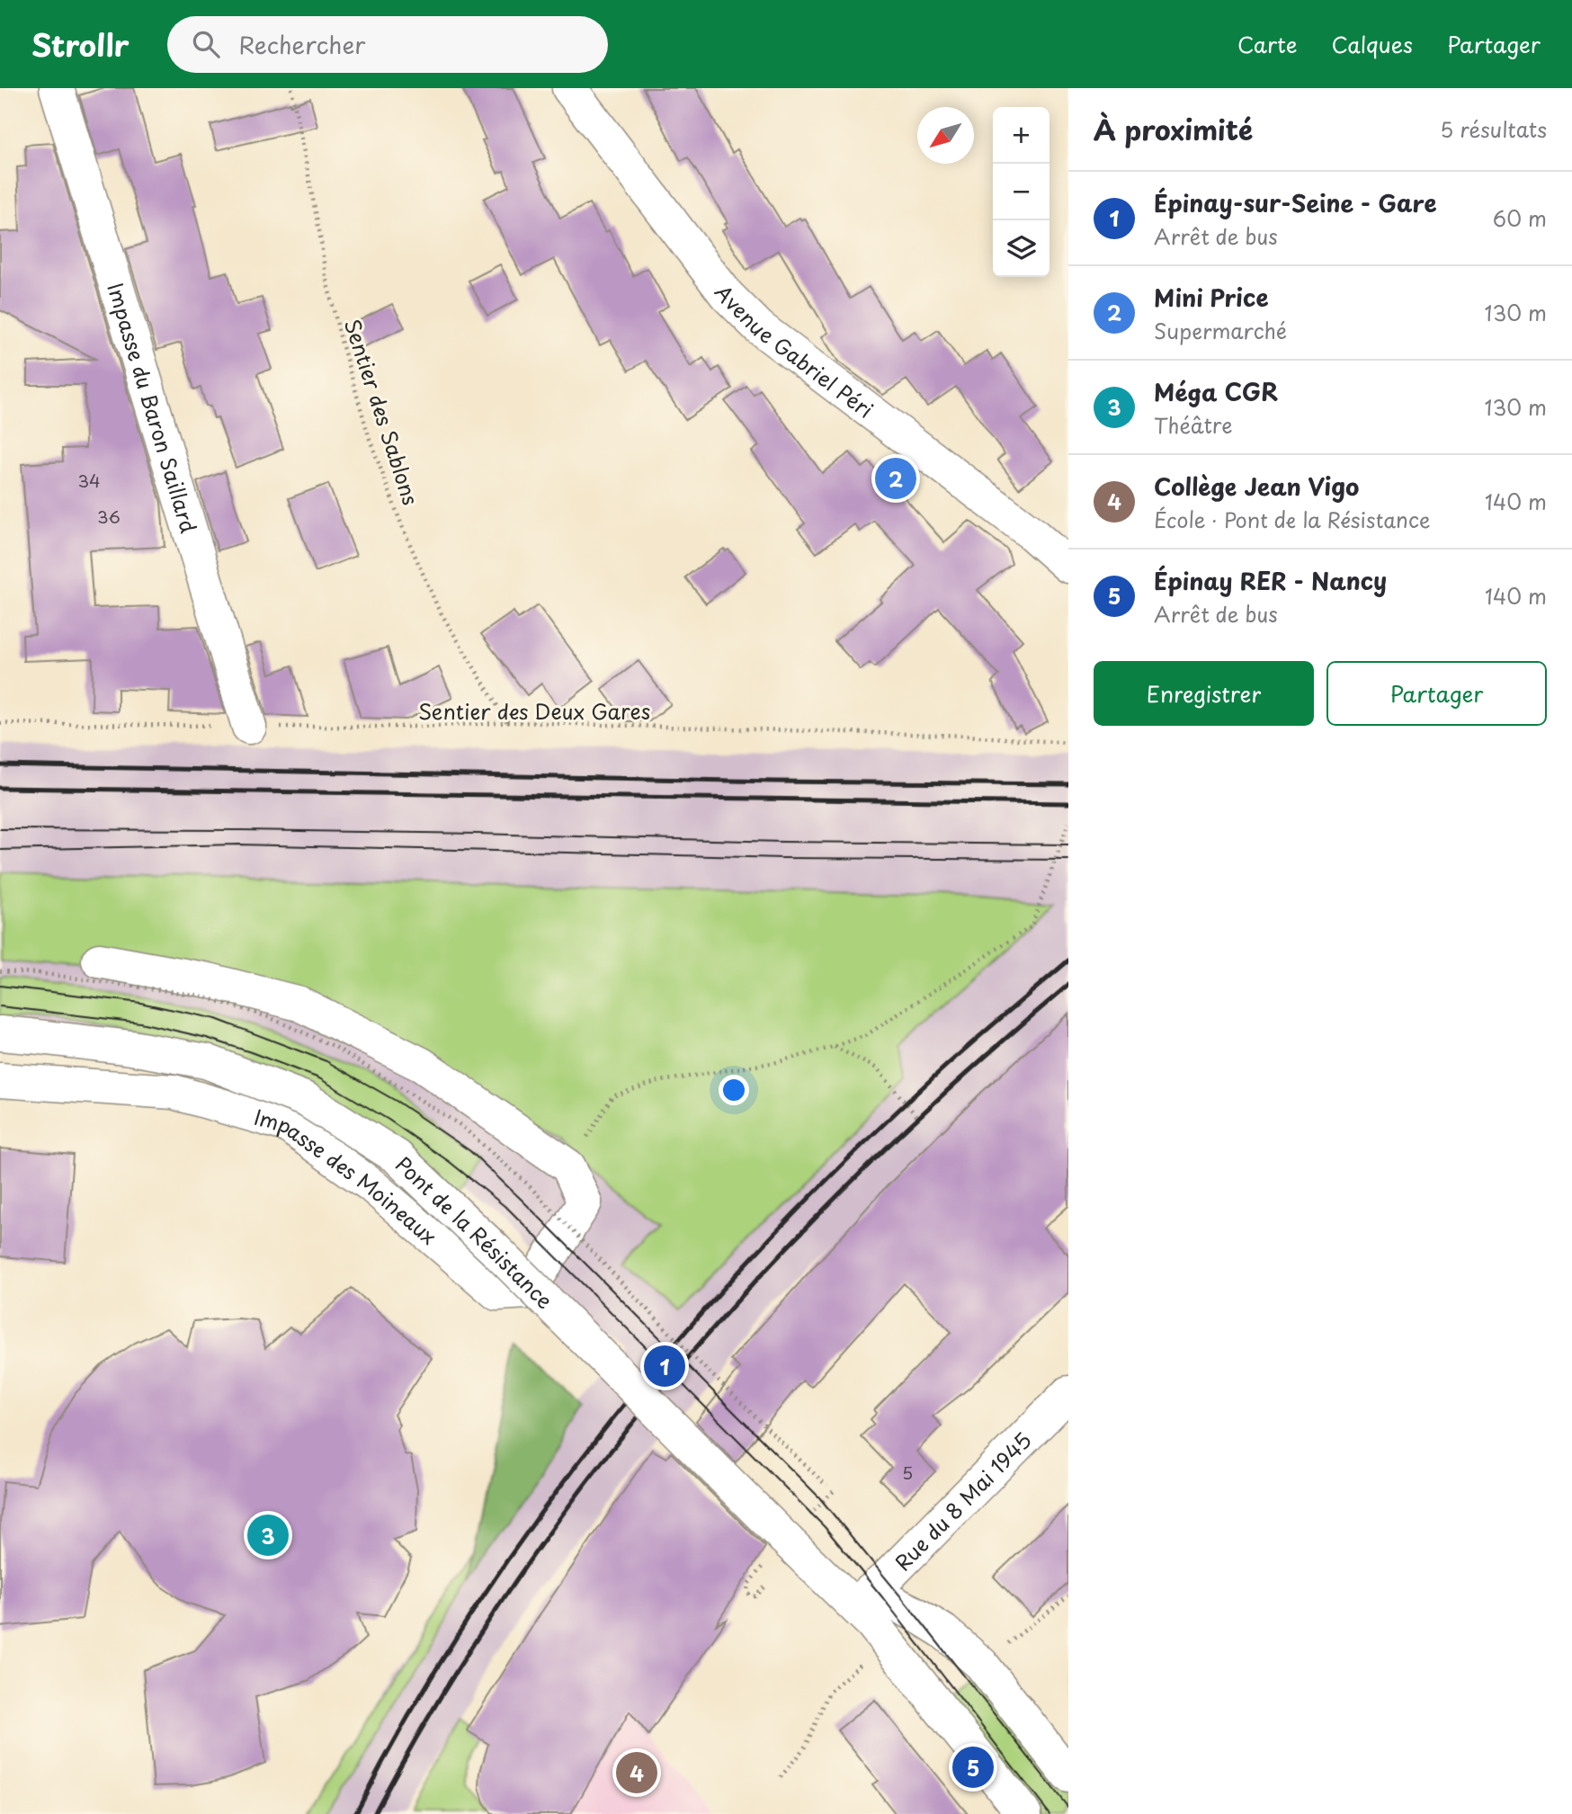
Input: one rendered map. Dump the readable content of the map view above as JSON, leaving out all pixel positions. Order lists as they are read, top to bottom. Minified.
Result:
{"streets":{"street":["Avenue Gabriel Péri","Impasse du Baron Saillard","Impasse des Moineaux","Pont de la Résistance","Rue du 8 Mai 1945"],"path":["Sentier des Sablons","Sentier des Deux Gares"]},"crossings":[["Impasse du Baron Saillard","Sentier des Deux Gares"],["Sentier des Sablons","Sentier des Deux Gares"],["Pont de la Résistance","Rue du 8 Mai 1945"]],"house_numbers":["34","36","5"],"north":"bottom left","page":{"header":"Strollr","search":"Rechercher","nav":["Carte","Calques","Partager"],"heading":["À proximité","5 résultats"],"map_buttons":["+","−"],"list":[{"mark":"1","name":"Épinay-sur-Seine - Gare","note":"Arrêt de bus","value":"60 m"},{"mark":"2","name":"Mini Price","note":"Supermarché","value":"130 m"},{"mark":"3","name":"Méga CGR","note":"Théâtre","value":"130 m"},{"mark":"4","name":"Collège Jean Vigo","note":"École · Pont de la Résistance","value":"140 m"},{"mark":"5","name":"Épinay RER - Nancy","note":"Arrêt de bus","value":"140 m"}],"pins":["2","1","3","5","4"],"buttons":["Enregistrer","Partager"]}}
